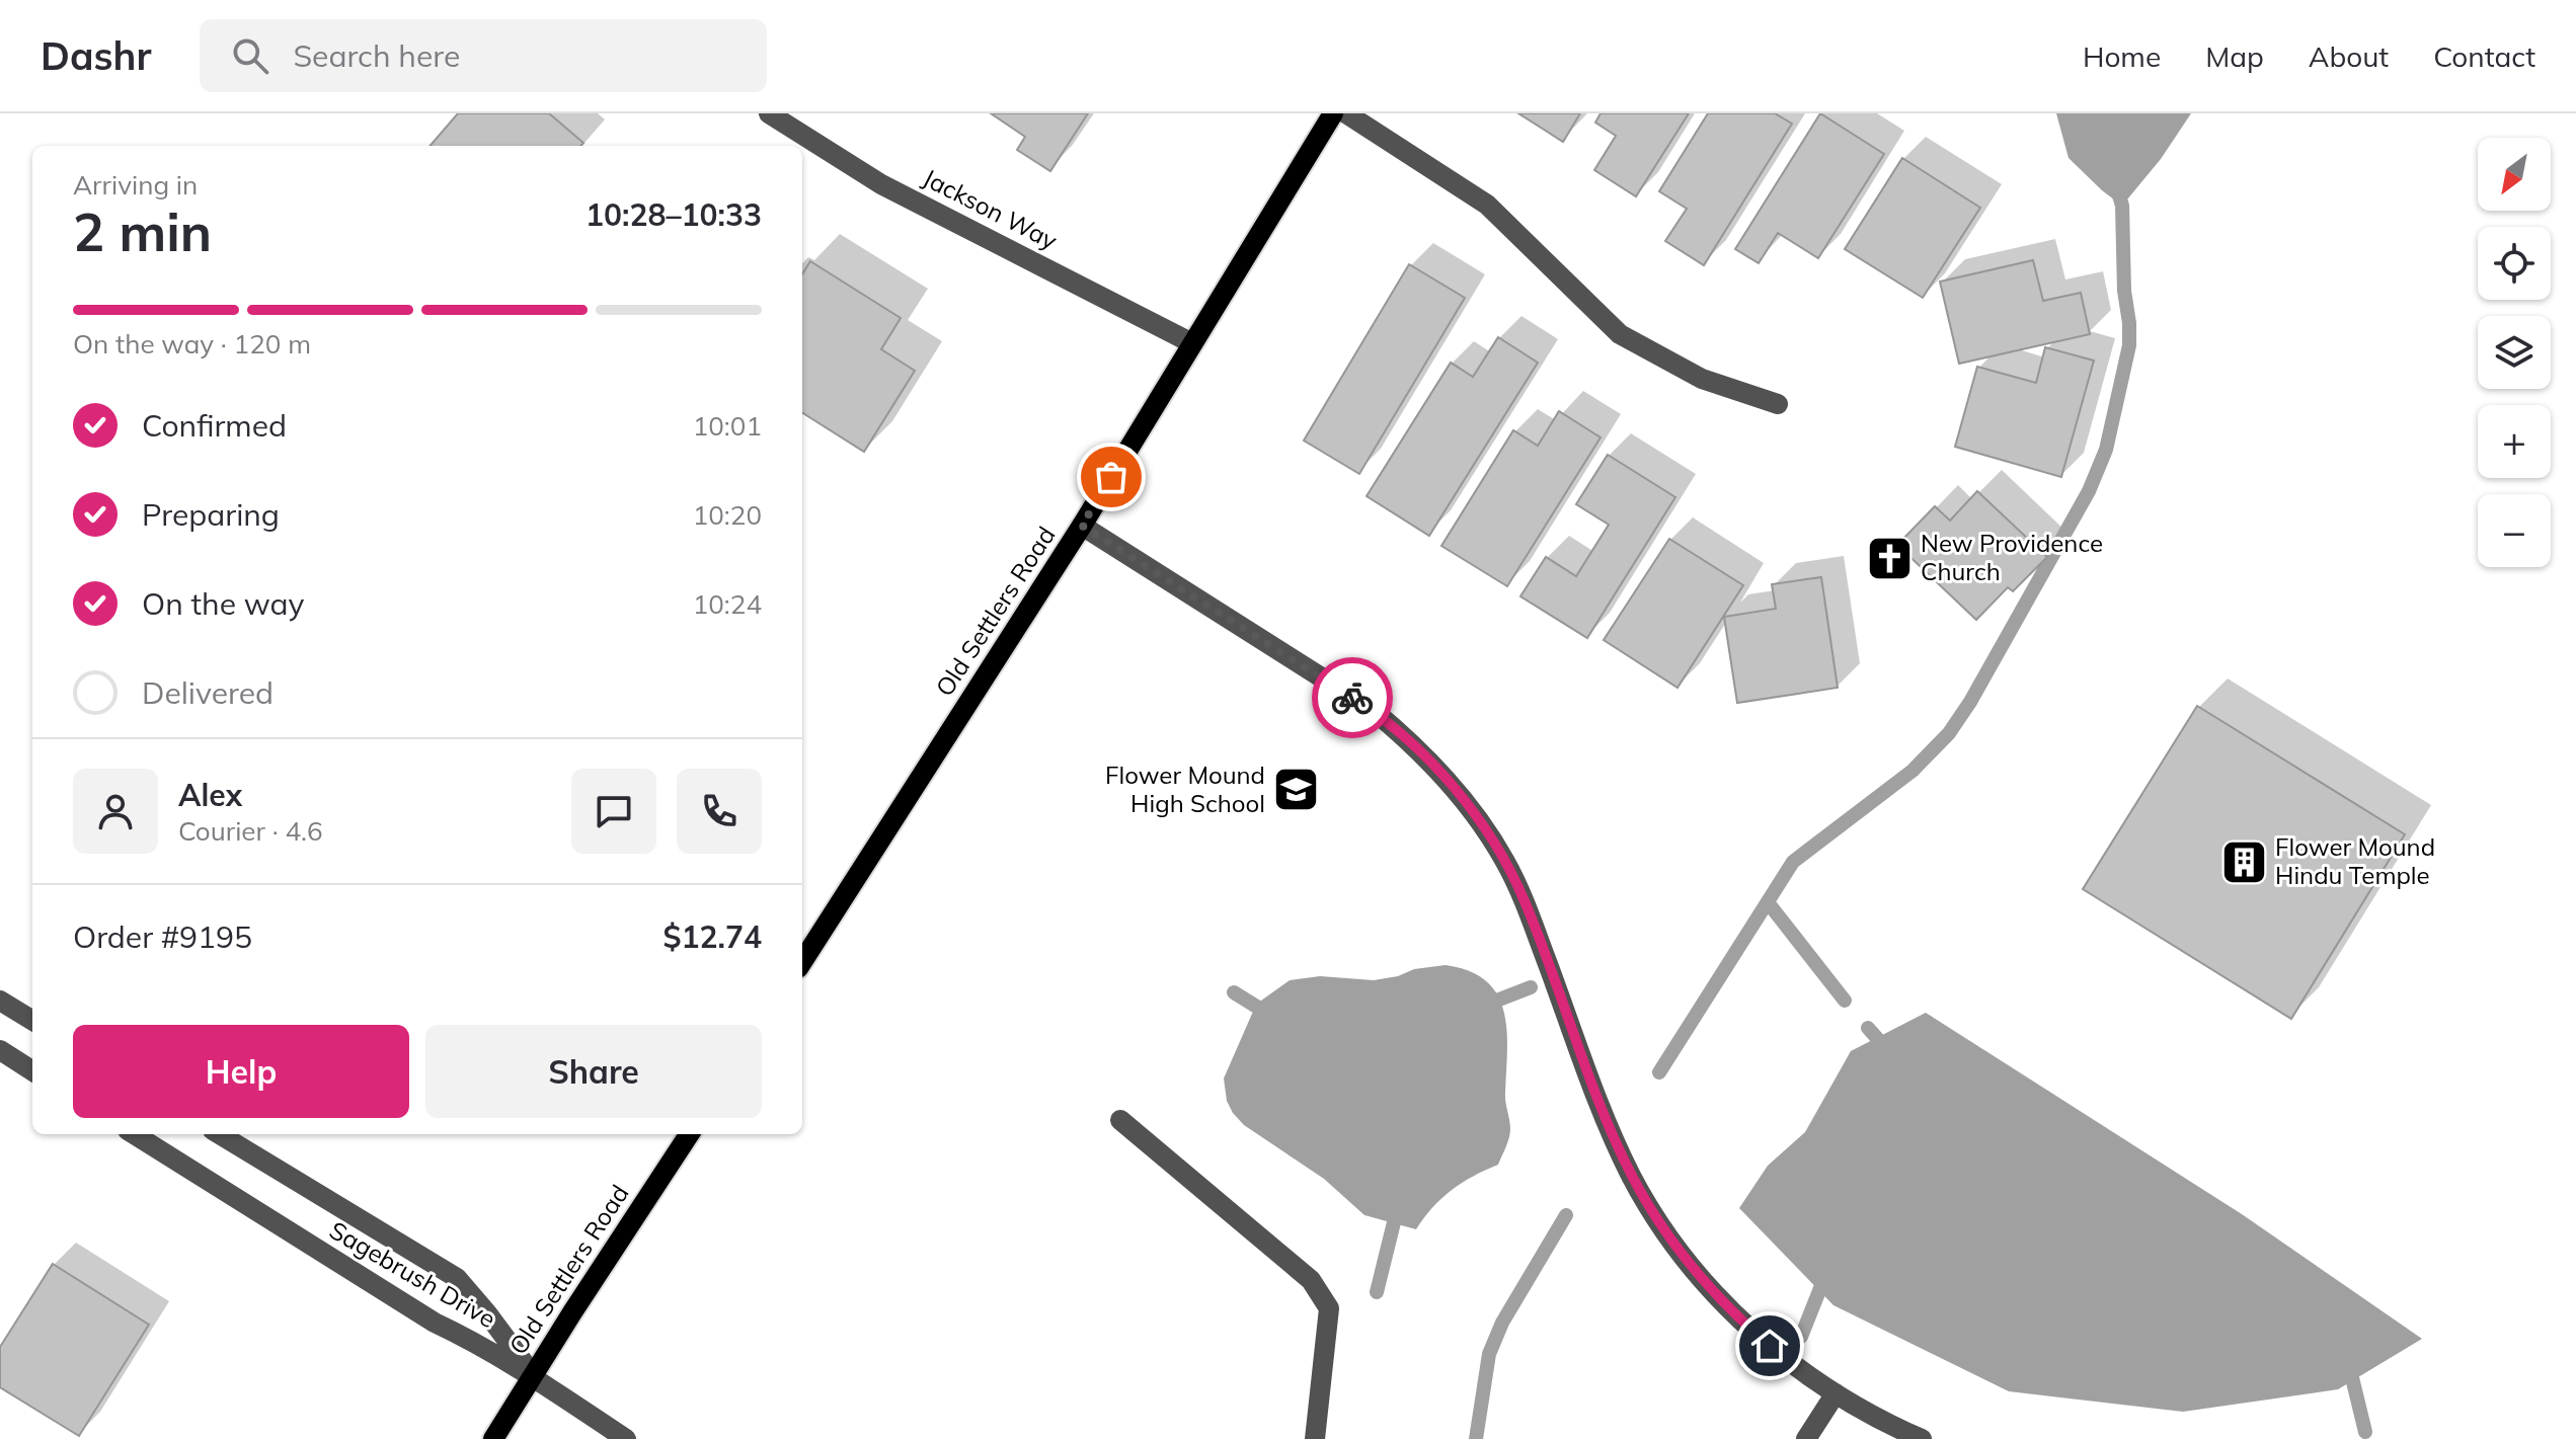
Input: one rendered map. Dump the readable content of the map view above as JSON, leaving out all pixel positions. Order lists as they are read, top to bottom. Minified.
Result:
{"streets":{"main road":["Old Settlers Road"],"street":["Jackson Way","Sagebrush Drive"]},"crossings":[["Jackson Way","Old Settlers Road"],["Old Settlers Road","Sagebrush Drive"]],"places":{"church":["New Providence Church"],"school or university":["Flower Mound High School"],"building":["Flower Mound Hindu Temple"]},"north":"bottom left","page":{"header":"Dashr","search":"Search here","nav":["Home","Map","About","Contact"],"map_buttons":["+","−"],"heading":["2 min","Arriving in","10:28–10:33"],"panel":["Alex","Courier · 4.6","Order #9195","$12.74"],"bar":"On the way · 120 m","list":[["Confirmed","10:01"],["Preparing","10:20"],["On the way","10:24"],"Delivered"],"buttons":["Help","Share"]}}
